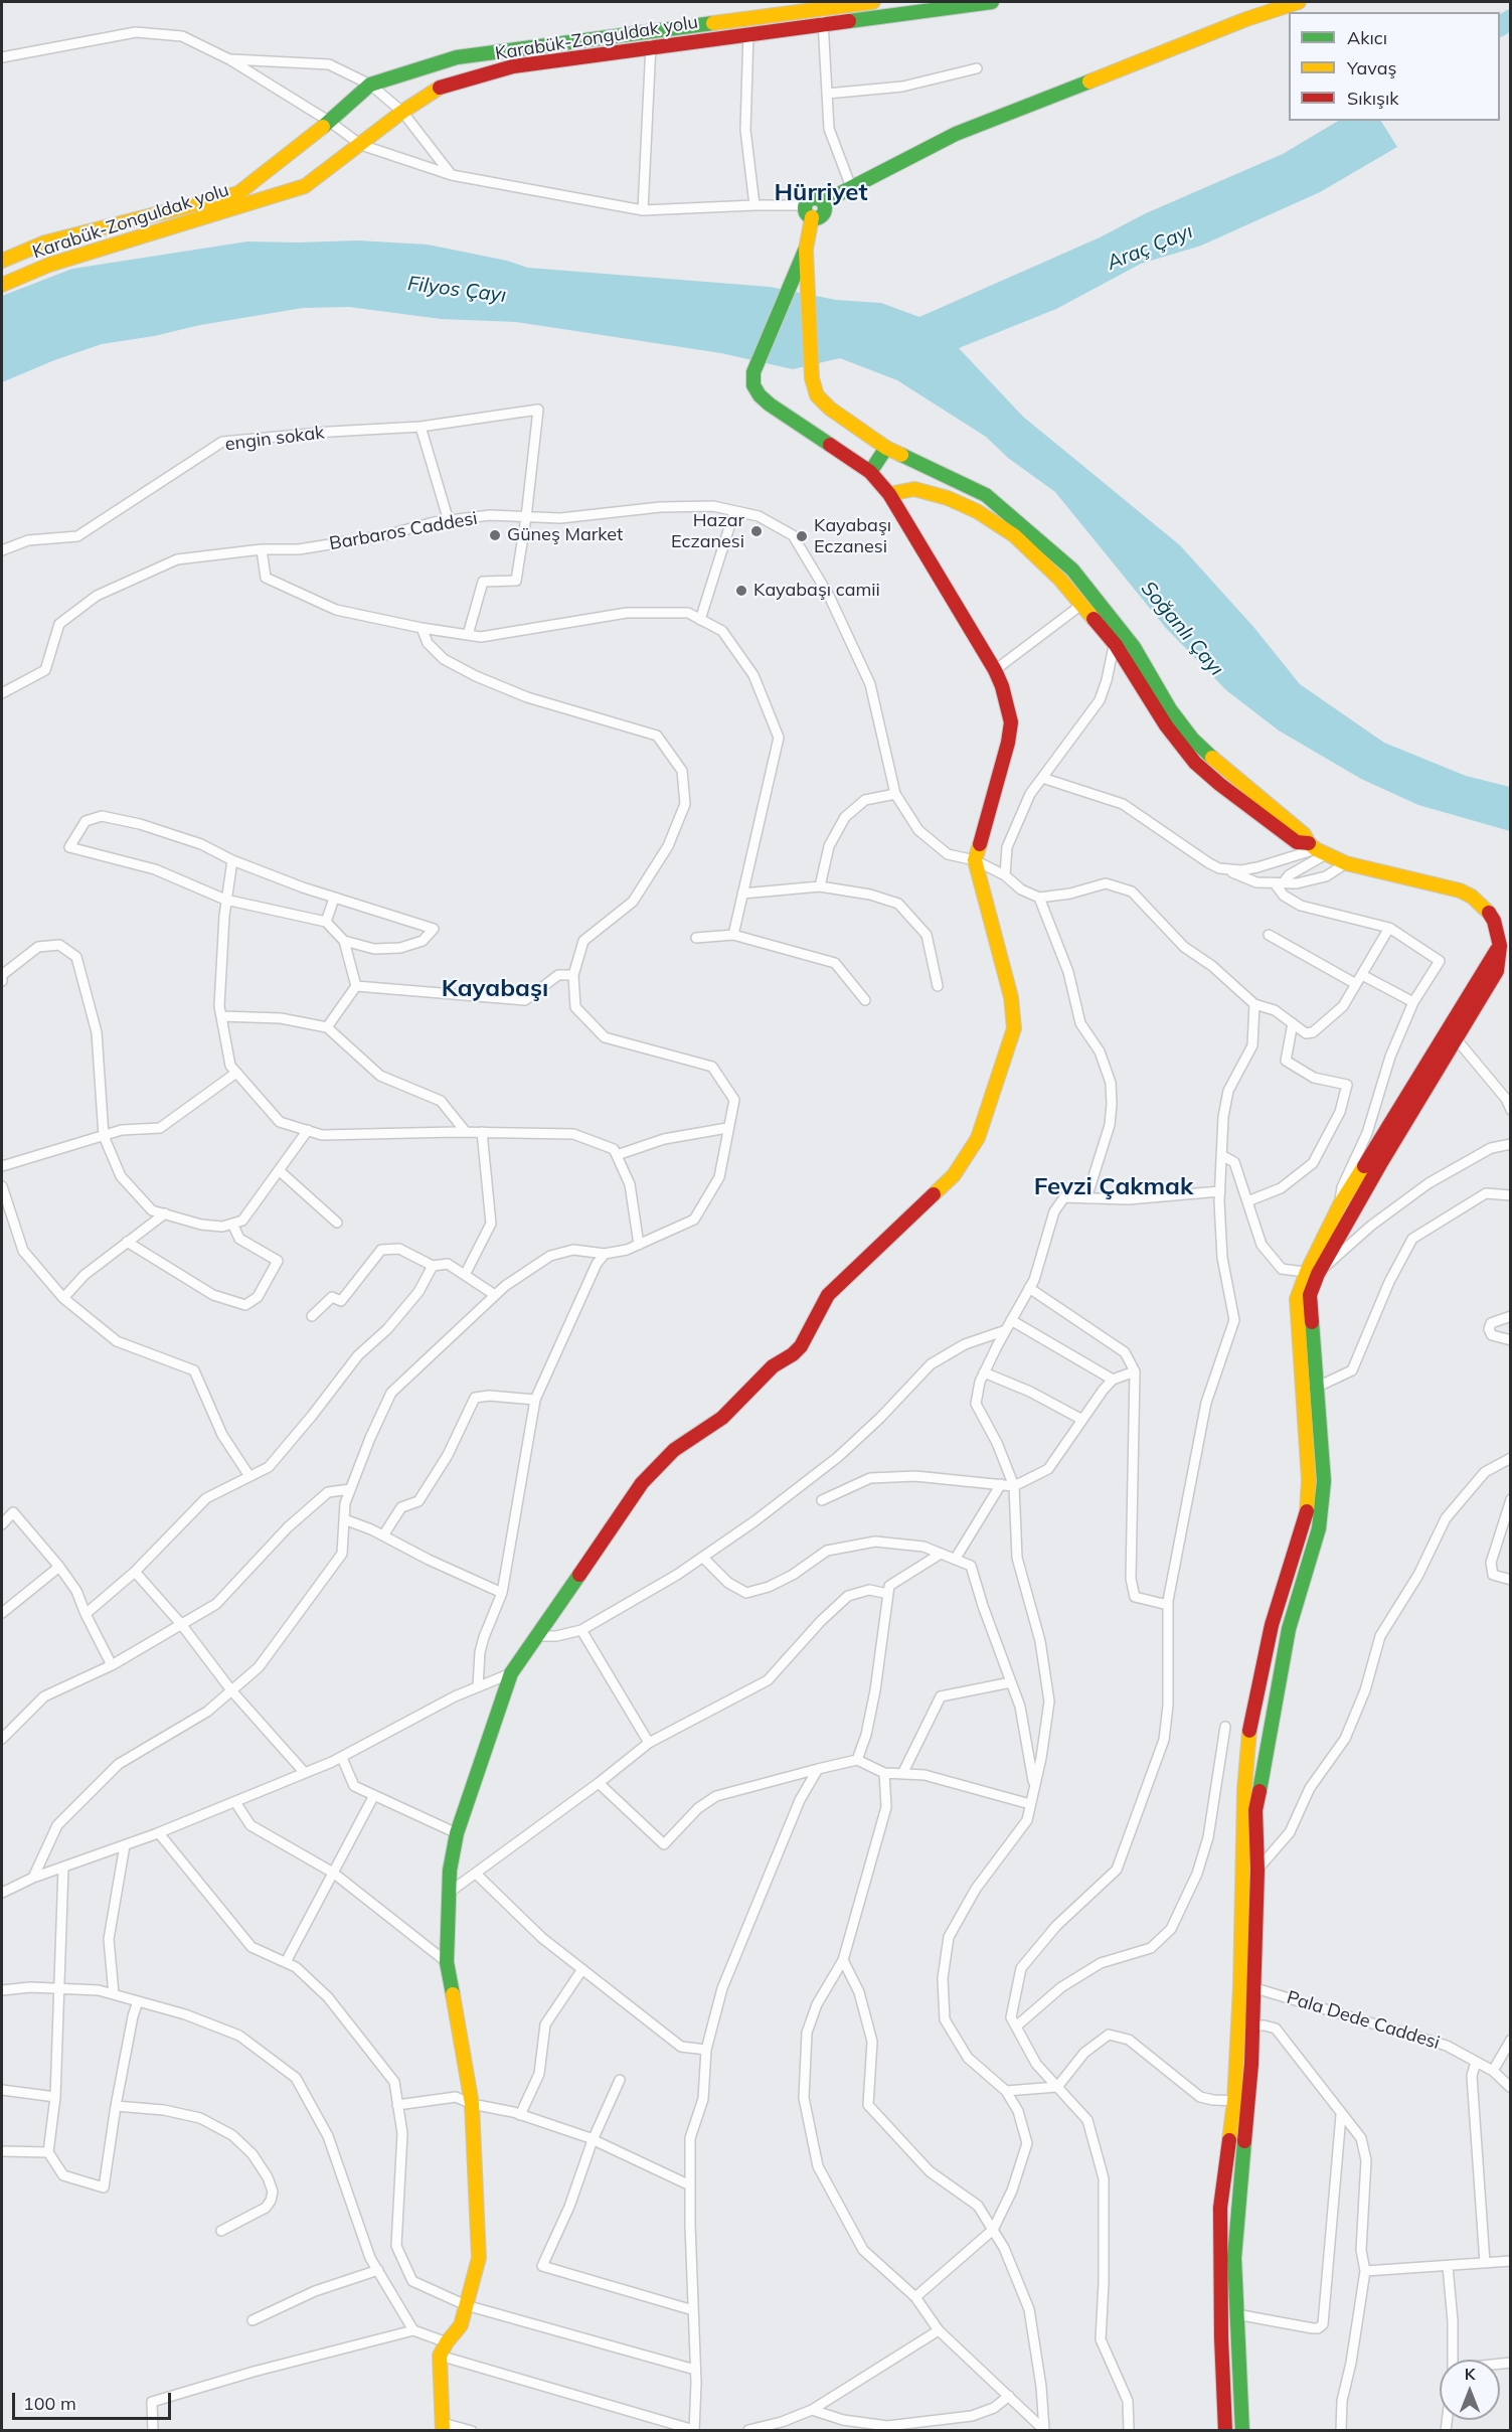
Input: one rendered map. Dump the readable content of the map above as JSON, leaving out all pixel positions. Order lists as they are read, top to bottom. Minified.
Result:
{"streets":{"main road":["Karabük-Zonguldak yolu"],"street":["engin sokak","Barbaros Caddesi","Pala Dede Caddesi"]},"crossings":[["engin sokak","Barbaros Caddesi"]],"districts":["Hürriyet","Kayabaşı","Fevzi Çakmak"],"water":["Araç Çayı","Filyos Çayı","Soğanlı Çayı"],"places":["Hazar Eczanesi","Güneş Market","Kayabaşı Eczanesi","Kayabaşı camii"],"legend":["Akıcı","Yavaş","Sıkışık"],"scale_bar":"100 m","north":"top"}
